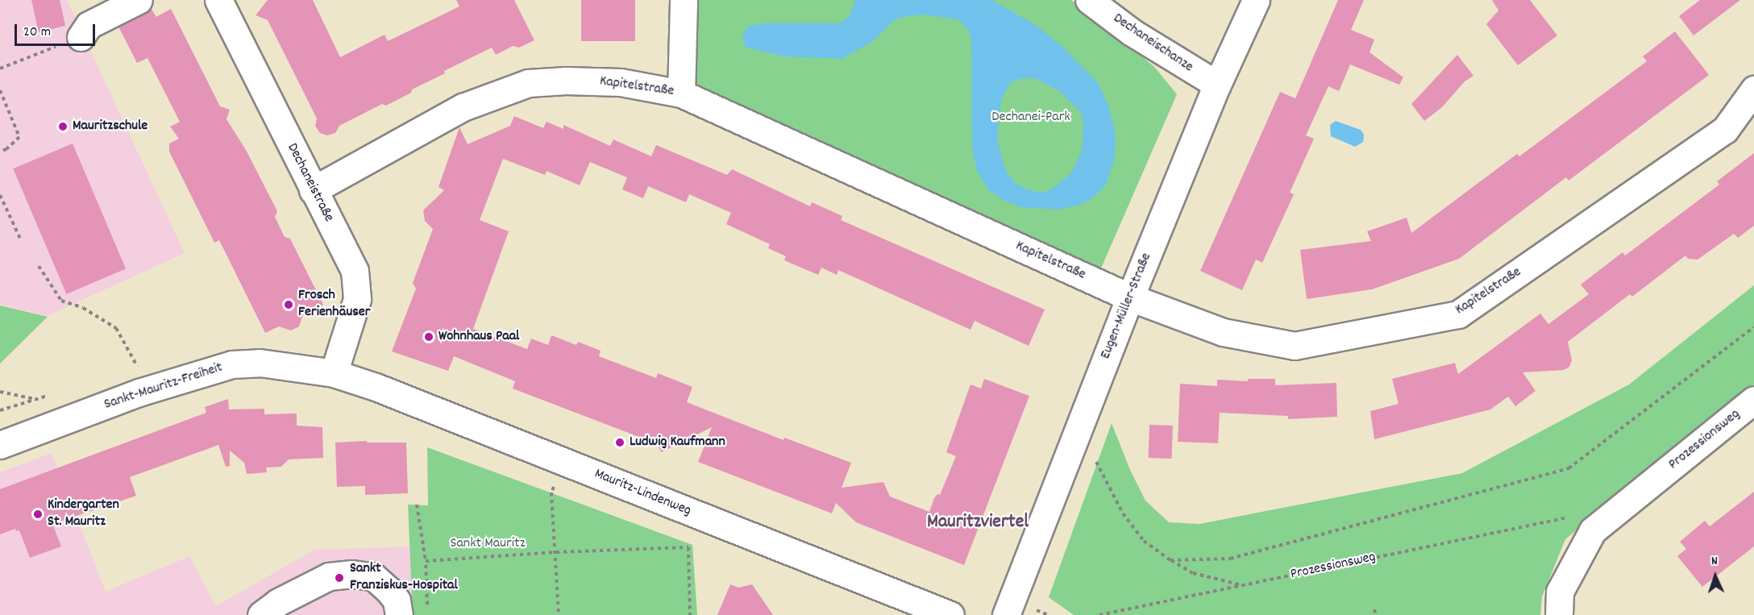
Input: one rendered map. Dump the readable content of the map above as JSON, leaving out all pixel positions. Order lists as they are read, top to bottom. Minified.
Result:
{"streets":{"street":["Dechaneischanze","Kapitelstraße","Dechaneistraße","Eugen-Müller-Straße","Sankt-Mauritz-Freiheit","Prozessionsweg","Mauritz-Lindenweg"]},"crossings":[["Dechaneischanze","Eugen-Müller-Straße"],["Kapitelstraße","Dechaneistraße"],["Kapitelstraße","Eugen-Müller-Straße"],["Dechaneistraße","Sankt-Mauritz-Freiheit"],["Dechaneistraße","Mauritz-Lindenweg"],["Sankt-Mauritz-Freiheit","Mauritz-Lindenweg"]],"districts":["Mauritzviertel"],"parks":["Dechanei-Park","Sankt Mauritz"],"places":["Mauritzschule","Frosch Ferienhäuser","Wohnhaus Paal","Ludwig Kaufmann","Kindergarten St. Mauritz","Sankt Franziskus-Hospital"],"scale_bar":"20 m","north":"top"}
